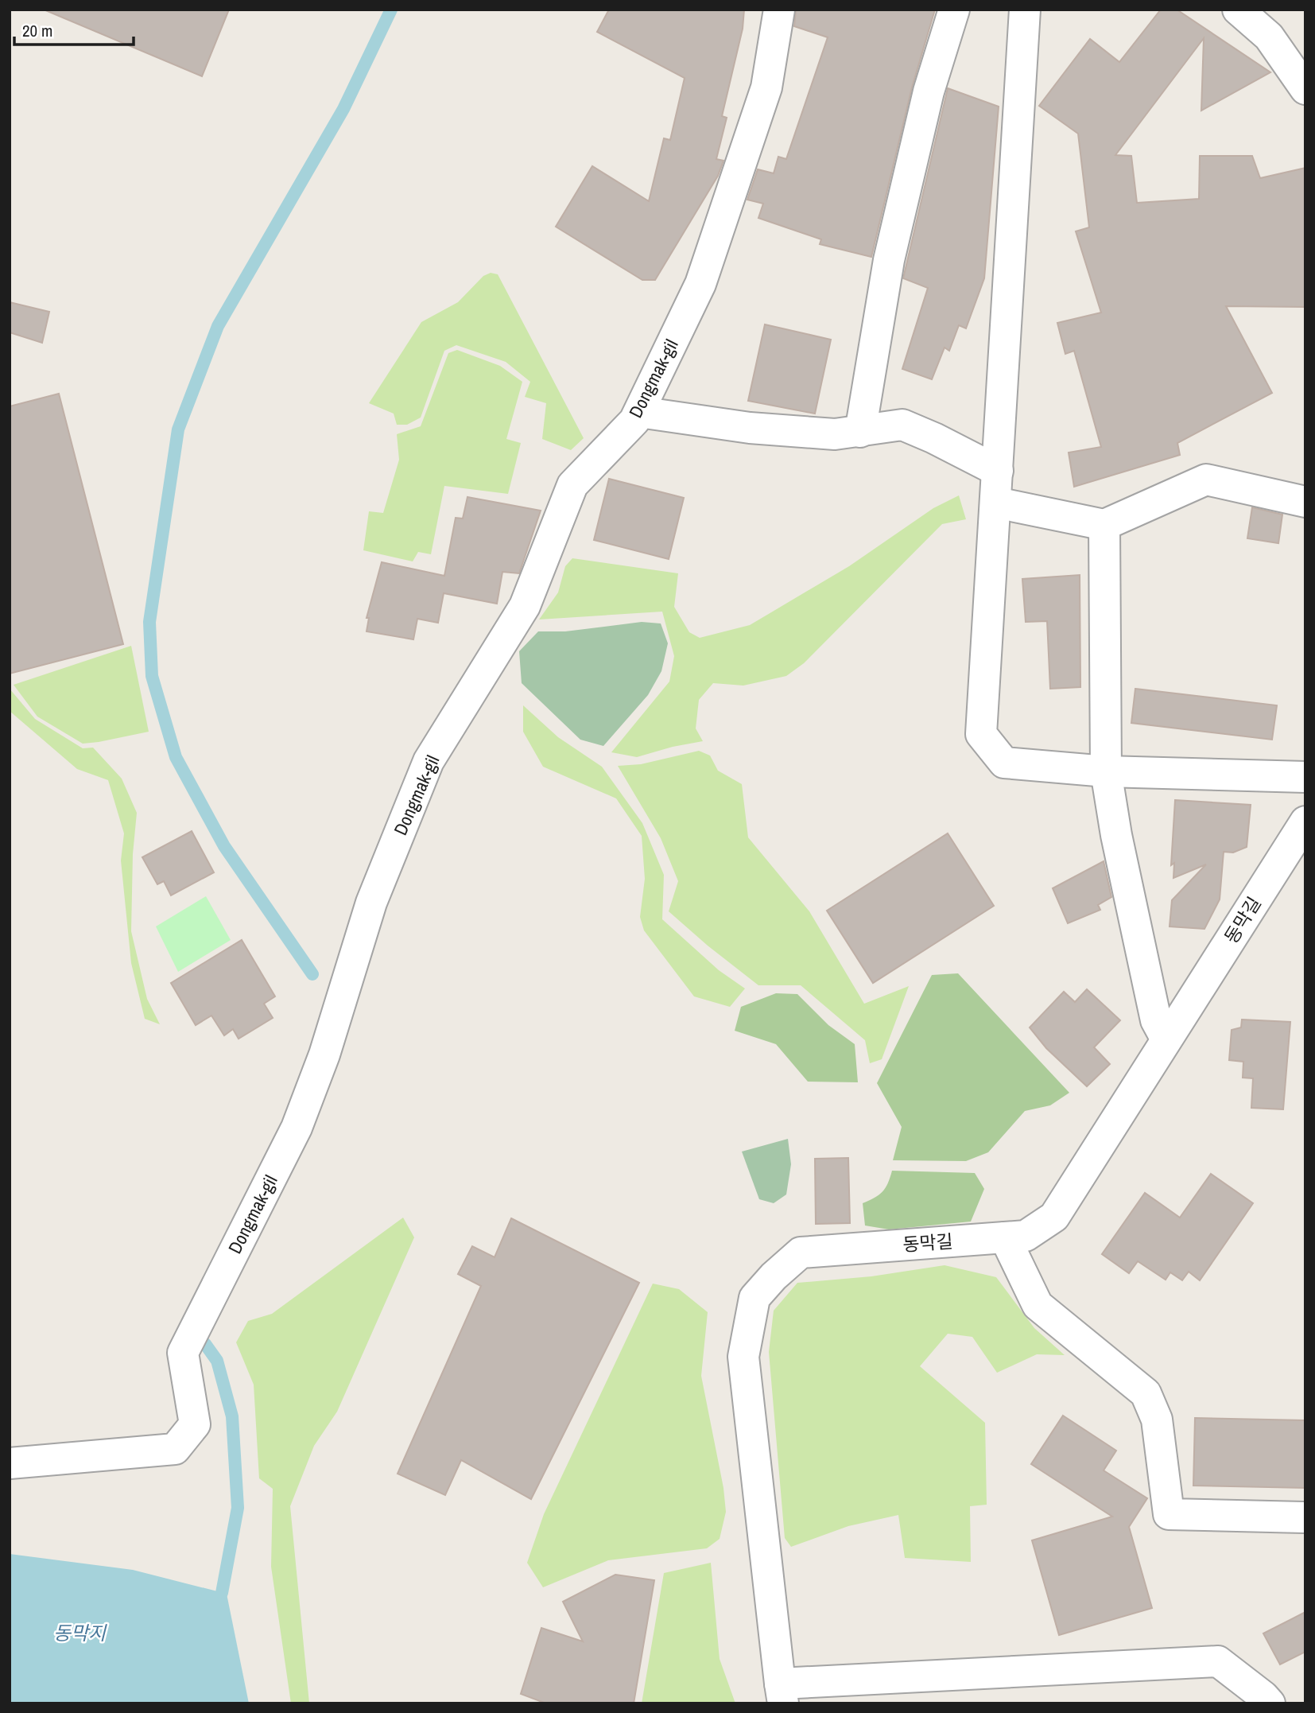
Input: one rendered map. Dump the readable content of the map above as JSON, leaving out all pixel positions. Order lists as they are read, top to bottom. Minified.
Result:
{"streets":{"street":["Dongmak-gil","동막길"]},"water":["동막지"],"scale_bar":"20 m"}
